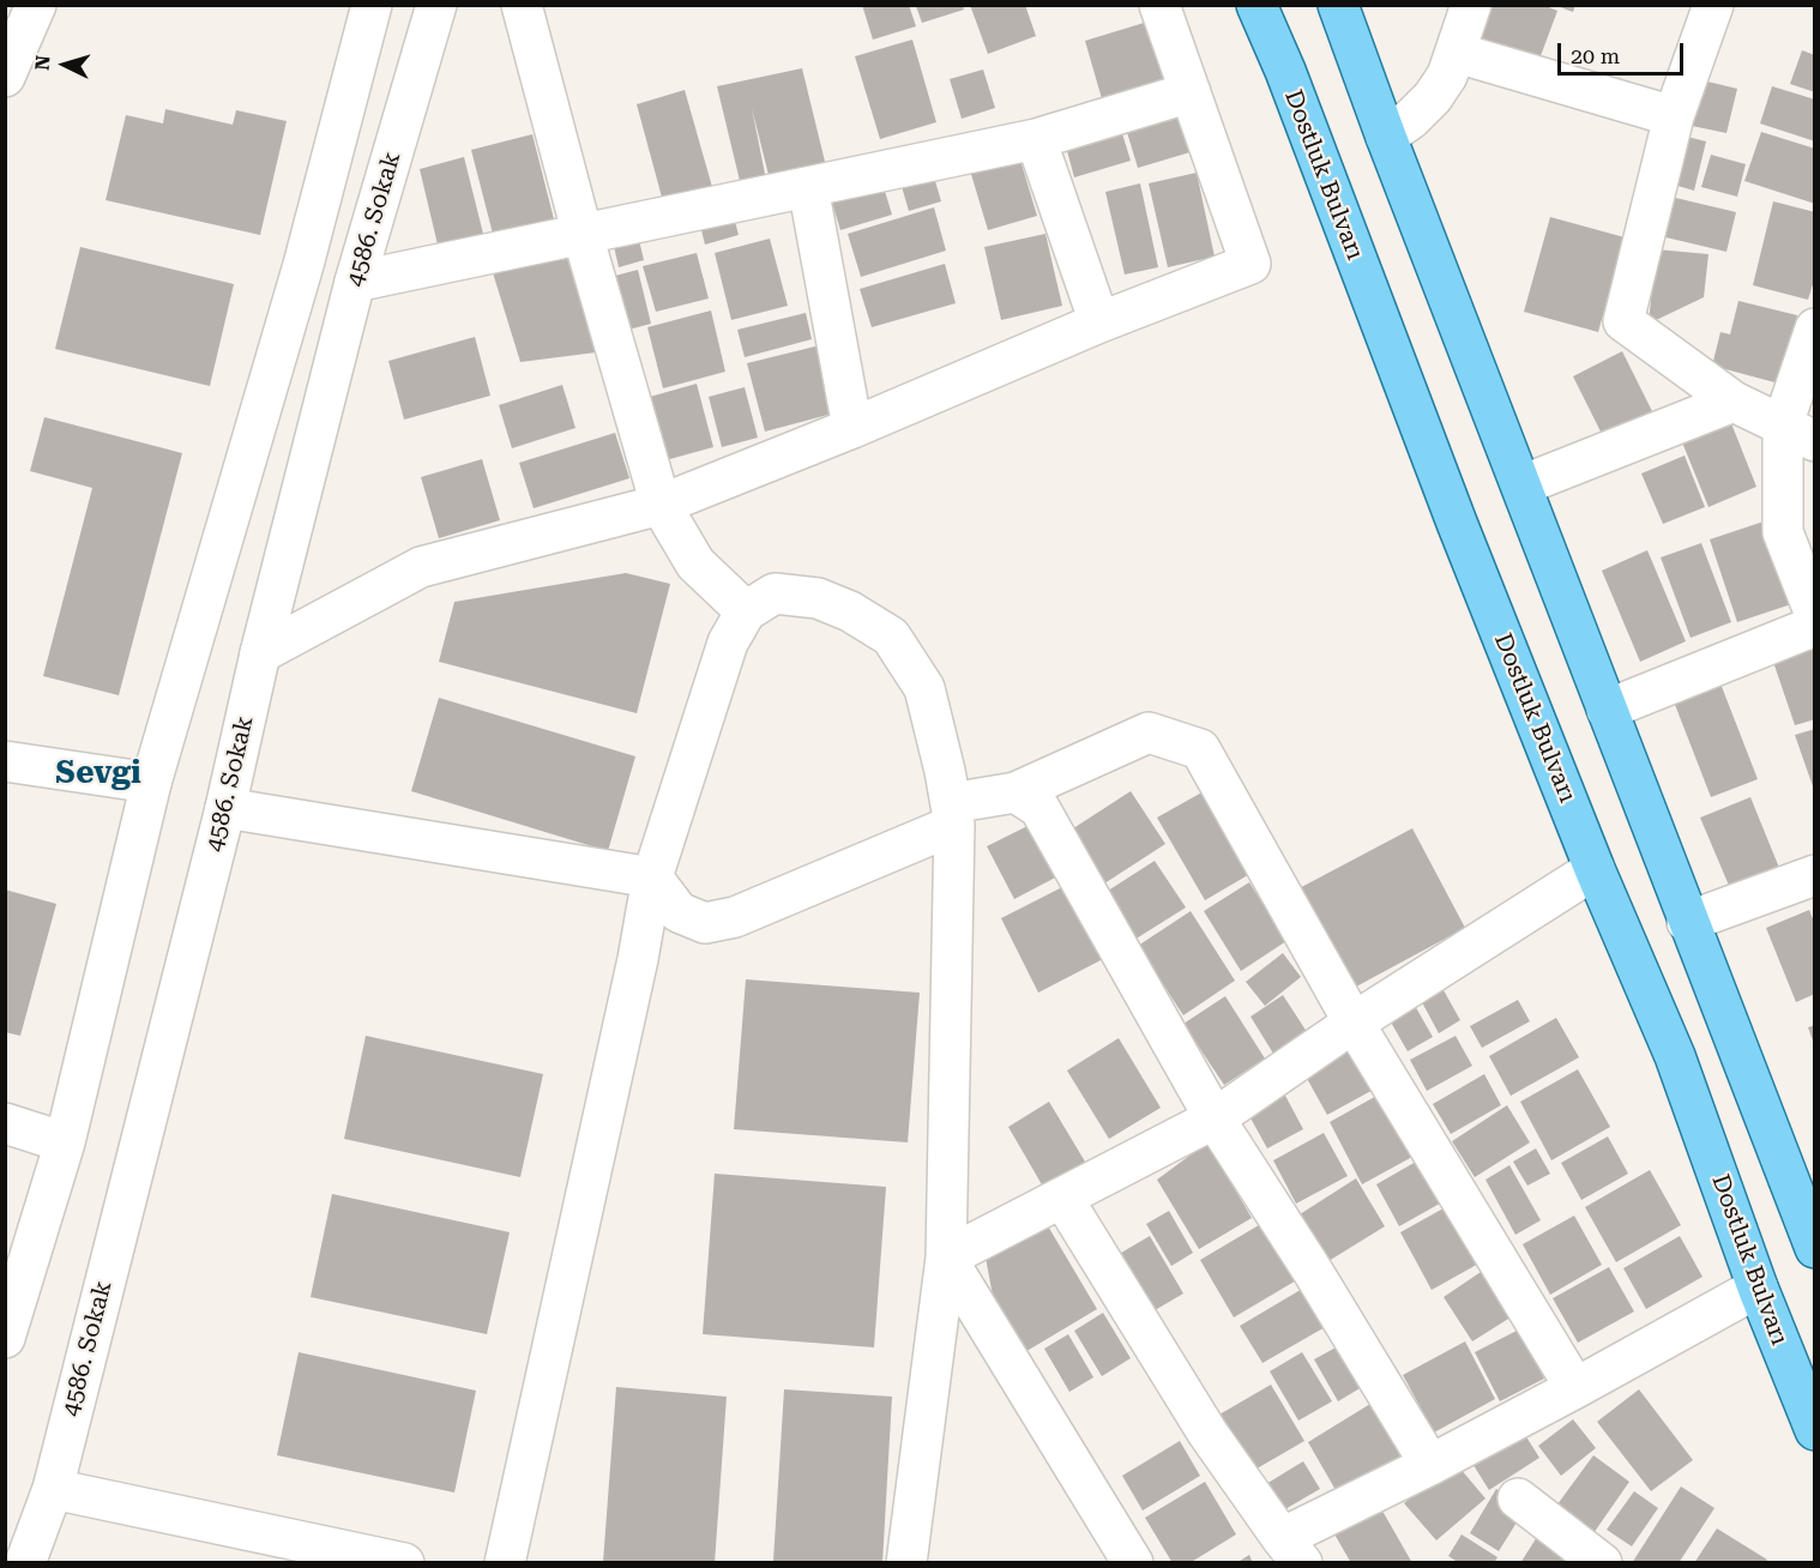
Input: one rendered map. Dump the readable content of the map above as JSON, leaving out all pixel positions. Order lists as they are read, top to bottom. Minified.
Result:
{"streets":{"main road":["Dostluk Bulvarı"],"street":["4586. Sokak"]},"districts":["Sevgi"],"scale_bar":"20 m","north":"left"}
